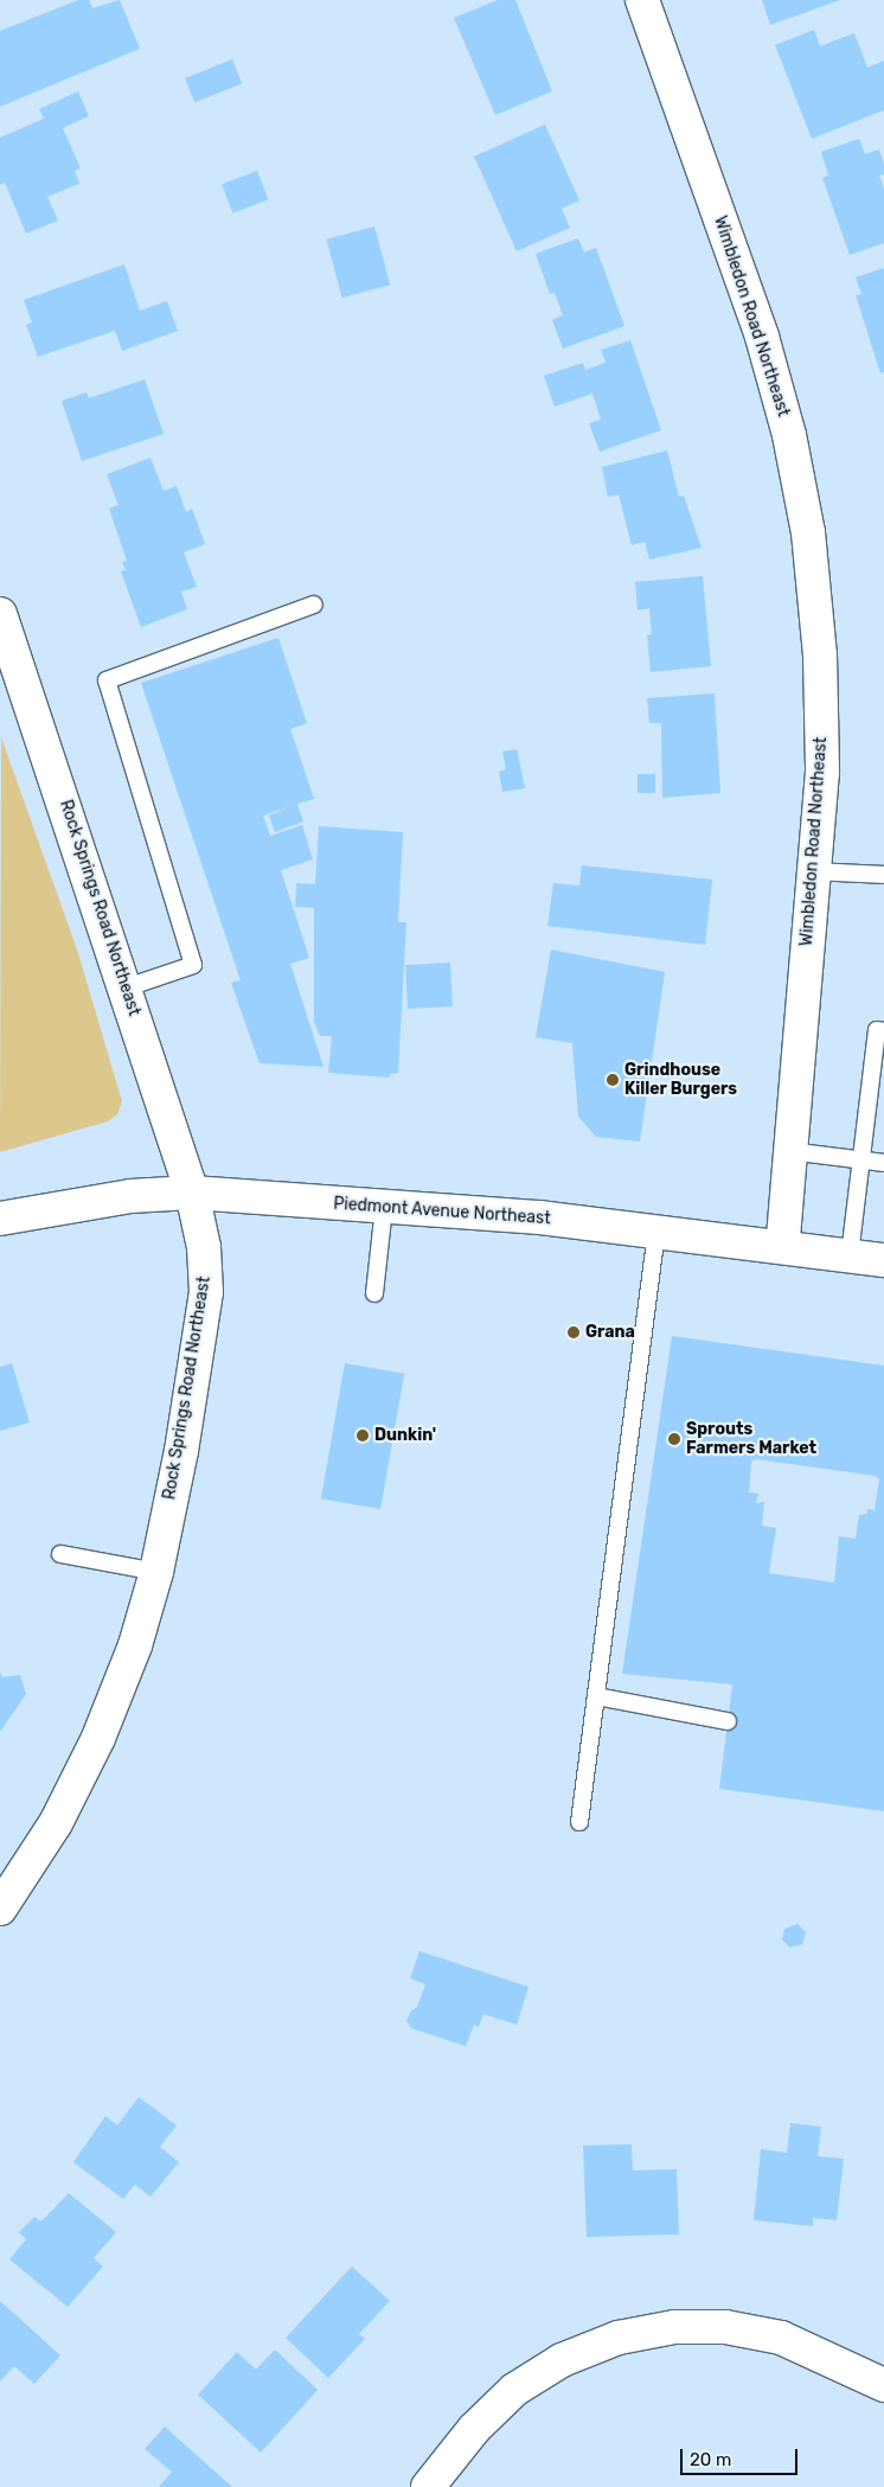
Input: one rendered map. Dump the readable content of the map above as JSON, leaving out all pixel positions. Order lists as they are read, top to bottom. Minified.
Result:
{"streets":{"street":["Wimbledon Road Northeast","Rock Springs Road Northeast","Piedmont Avenue Northeast"]},"crossings":[["Wimbledon Road Northeast","Piedmont Avenue Northeast"],["Rock Springs Road Northeast","Piedmont Avenue Northeast"]],"places":["Grindhouse Killer Burgers","Grana","Dunkin'","Sprouts Farmers Market"],"scale_bar":"20 m"}
